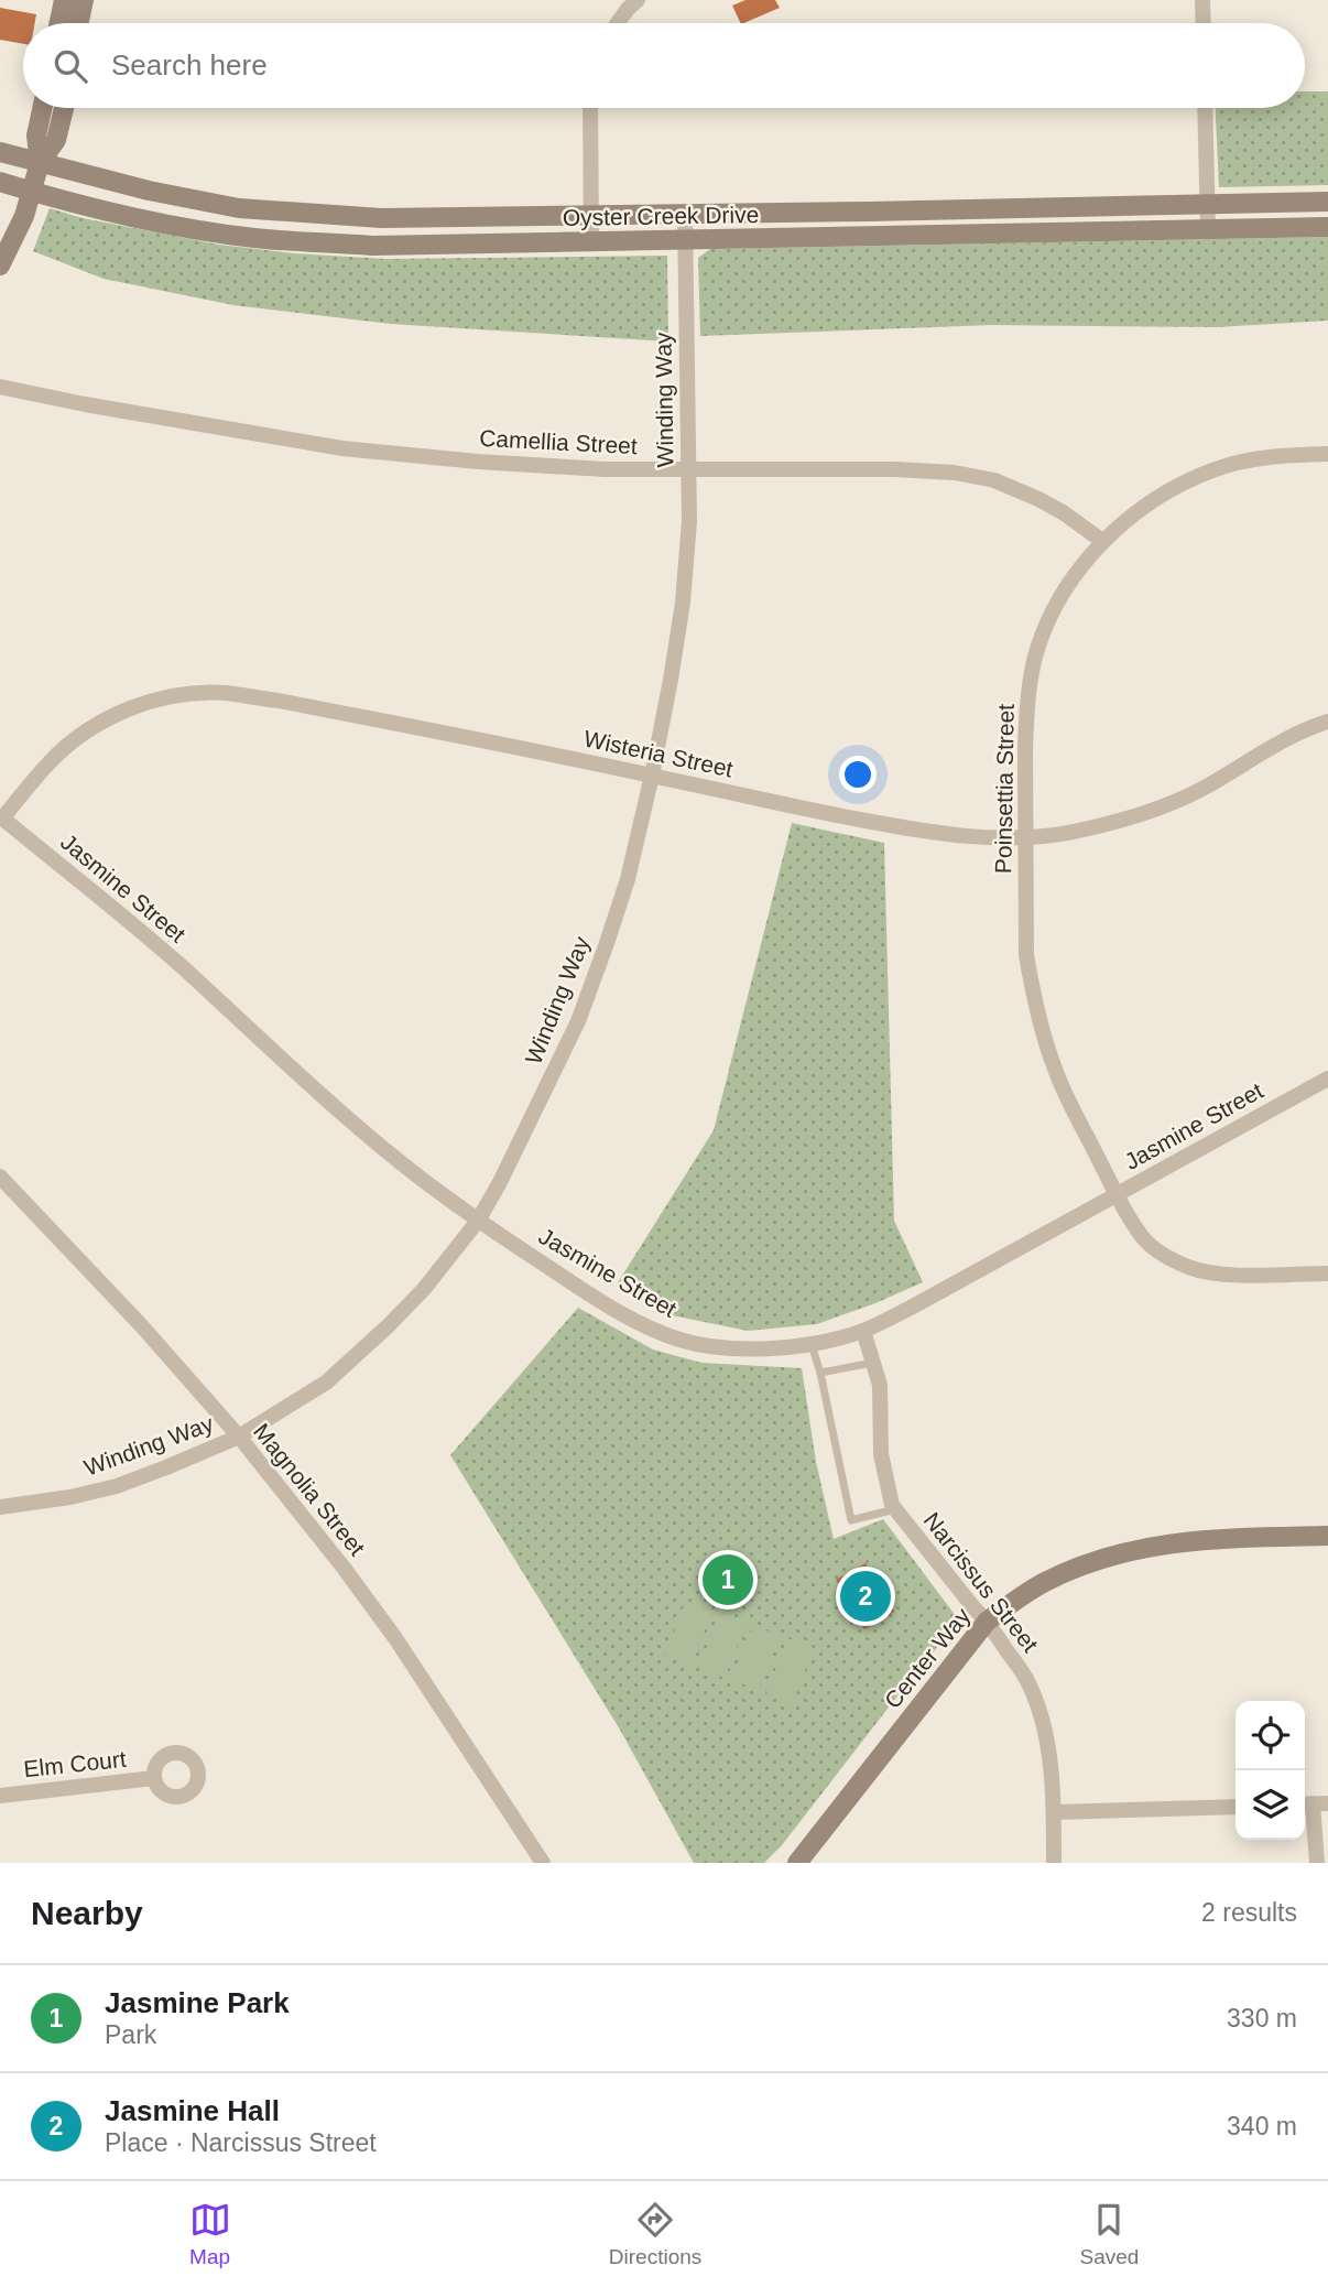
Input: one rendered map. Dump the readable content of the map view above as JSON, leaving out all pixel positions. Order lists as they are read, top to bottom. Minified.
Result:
{"streets":{"main road":["Oyster Creek Drive","Center Way"],"street":["Winding Way","Camellia Street","Wisteria Street","Poinsettia Street","Jasmine Street","Magnolia Street","Narcissus Street","Elm Court"]},"crossings":[["Oyster Creek Drive","Winding Way"],["Winding Way","Camellia Street"],["Winding Way","Wisteria Street"],["Winding Way","Jasmine Street"],["Winding Way","Magnolia Street"],["Camellia Street","Poinsettia Street"],["Wisteria Street","Poinsettia Street"],["Wisteria Street","Jasmine Street"],["Poinsettia Street","Jasmine Street"],["Jasmine Street","Narcissus Street"],["Narcissus Street","Center Way"]],"page":{"search":"Search here","pins":["1","2"],"heading":["Nearby","2 results"],"list":[{"mark":"1","name":"Jasmine Park","note":"Park","value":"330 m"},{"mark":"2","name":"Jasmine Hall","note":"Place · Narcissus Street","value":"340 m"}],"nav":["Map","Directions","Saved"]}}
